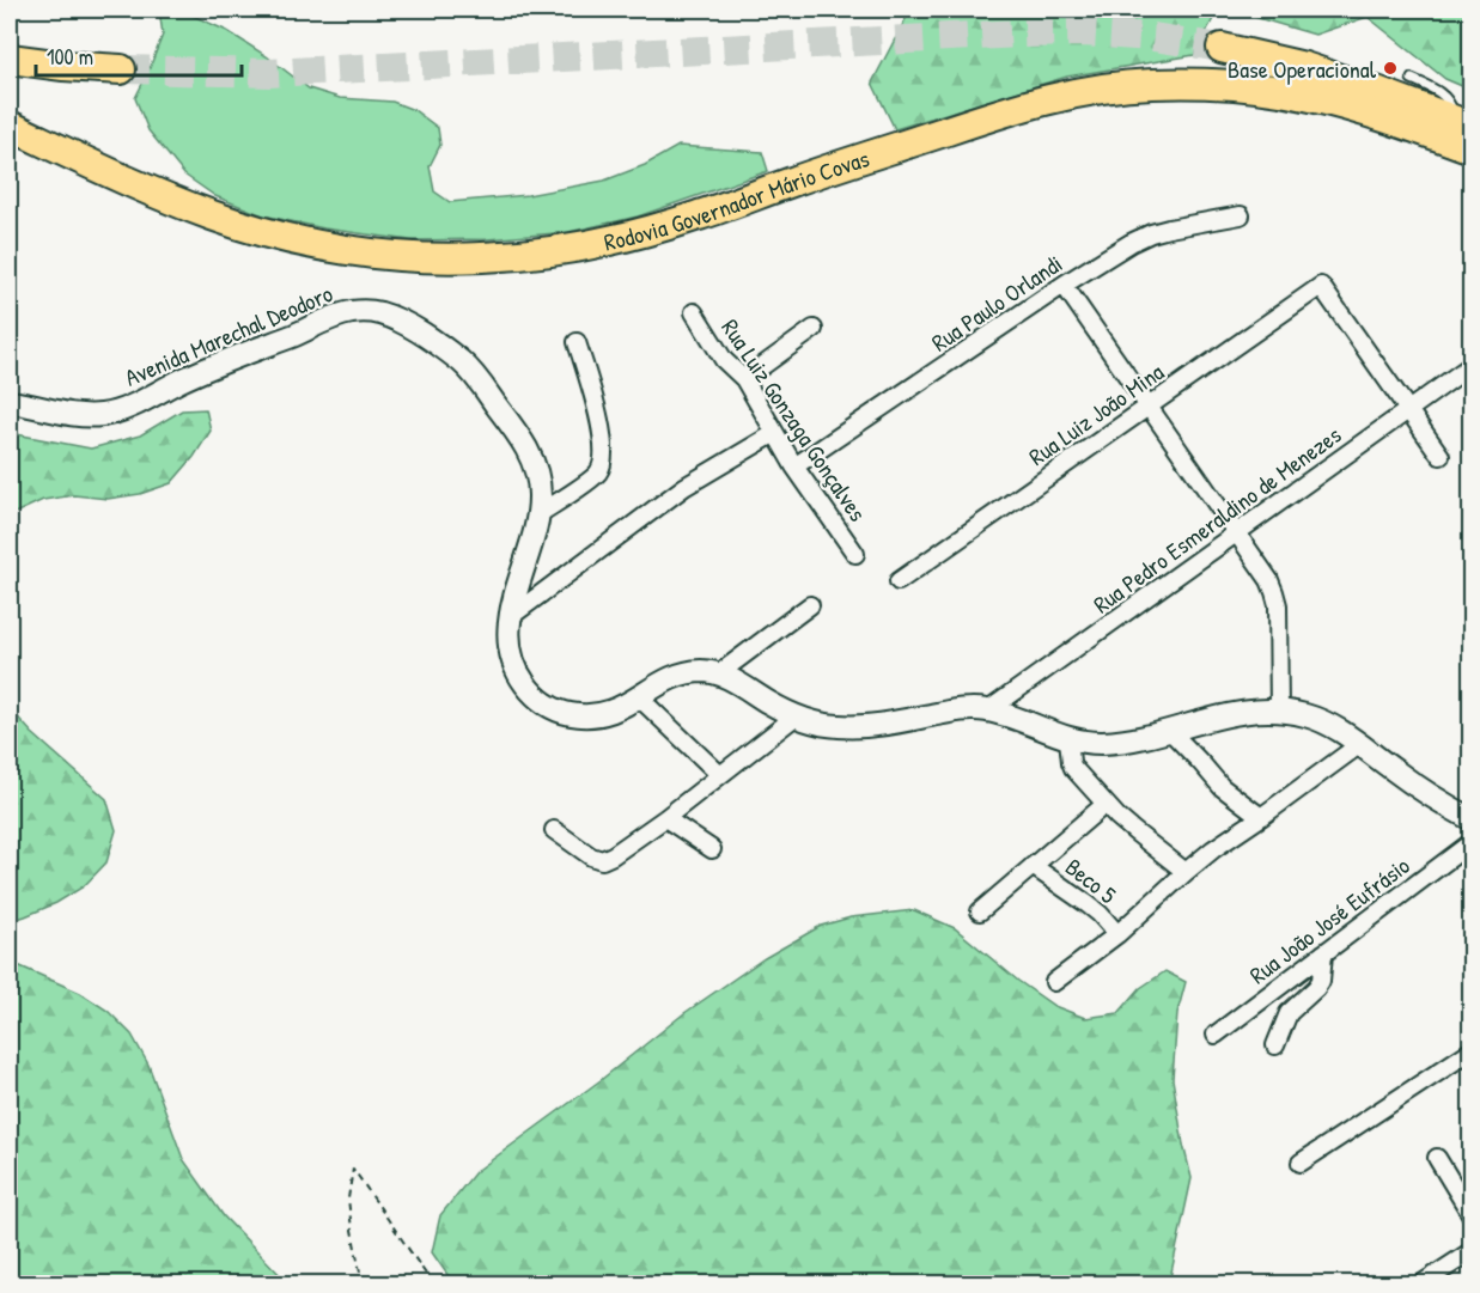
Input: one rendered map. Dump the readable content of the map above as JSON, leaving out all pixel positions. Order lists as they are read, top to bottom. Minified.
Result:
{"streets":{"highway":["Rodovia Governador Mário Covas"],"street":["Rua Paulo Orlandi","Avenida Marechal Deodoro","Rua Luiz João Mina","Rua Luiz Gonzaga Gonçalves","Rua Pedro Esmeraldino de Menezes","Beco 5","Rua João José Eufrásio"]},"crossings":[["Rua Paulo Orlandi","Rua Luiz Gonzaga Gonçalves"],["Rua Luiz João Mina","Rua Pedro Esmeraldino de Menezes"]],"places":["Base Operacional"],"scale_bar":"100 m"}
